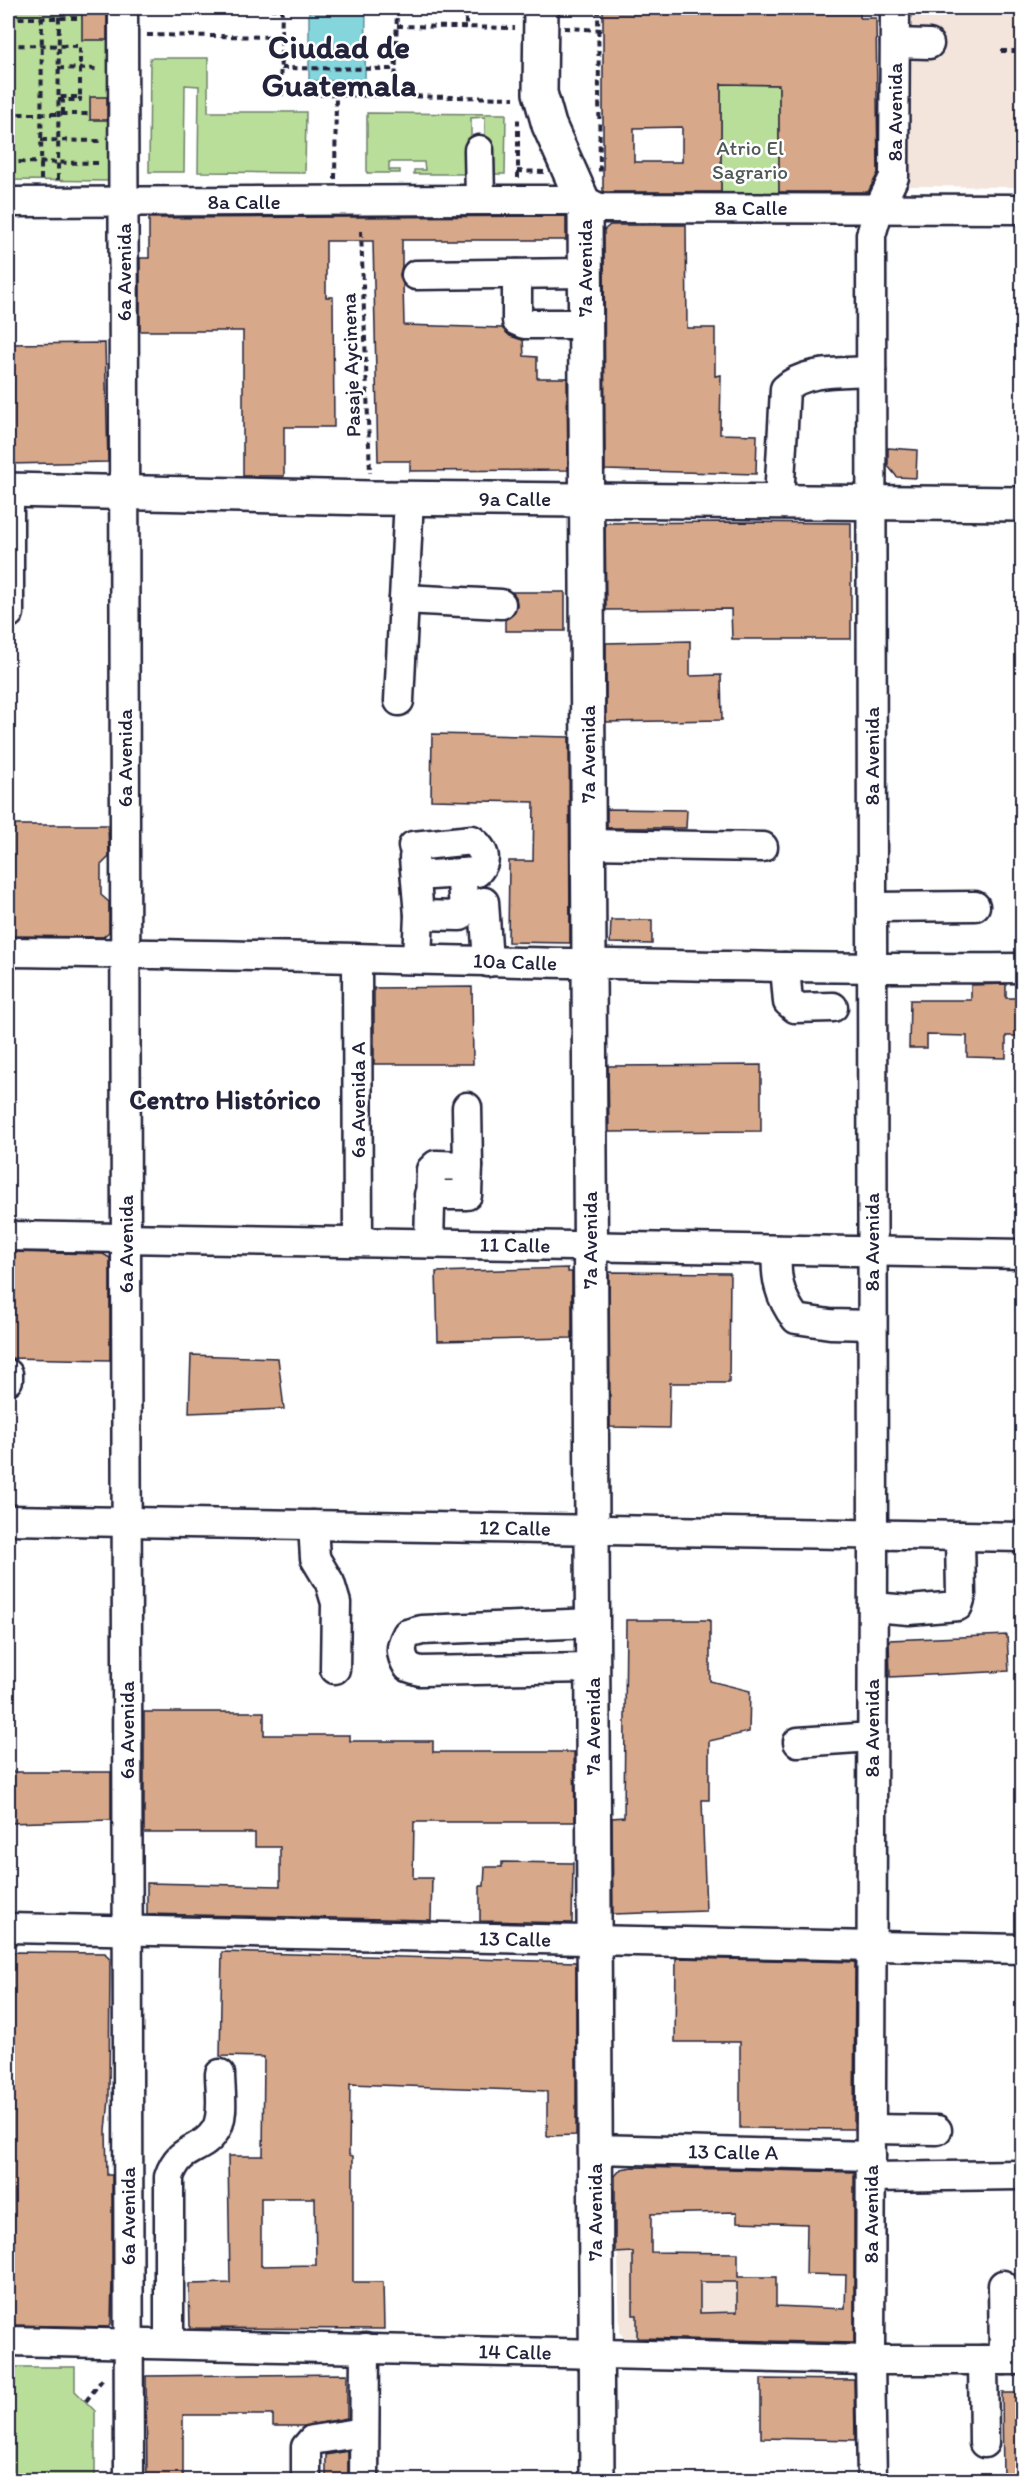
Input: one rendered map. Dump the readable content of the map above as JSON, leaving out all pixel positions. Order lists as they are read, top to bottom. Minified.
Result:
{"streets":{"main road":["7a Avenida","9a Calle"],"street":["8a Avenida","8a Calle","6a Avenida","10a Calle","6a Avenida A","11 Calle","12 Calle","13 Calle","13 Calle A","14 Calle"],"path":["Pasaje Aycinena"]},"crossings":[["8a Avenida","8a Calle"],["8a Avenida","9a Calle"],["8a Avenida","10a Calle"],["8a Avenida","11 Calle"],["8a Avenida","12 Calle"],["8a Avenida","13 Calle"],["8a Avenida","13 Calle A"],["8a Avenida","14 Calle"],["8a Calle","7a Avenida"],["8a Calle","6a Avenida"],["7a Avenida","9a Calle"],["7a Avenida","10a Calle"],["7a Avenida","11 Calle"],["7a Avenida","12 Calle"],["7a Avenida","13 Calle"],["7a Avenida","13 Calle A"],["7a Avenida","14 Calle"],["6a Avenida","9a Calle"],["6a Avenida","10a Calle"],["6a Avenida","11 Calle"],["6a Avenida","12 Calle"],["6a Avenida","13 Calle"],["6a Avenida","14 Calle"],["Pasaje Aycinena","9a Calle"],["10a Calle","6a Avenida A"],["6a Avenida A","11 Calle"]],"districts":["Ciudad de Guatemala","Centro Histórico"],"parks":["Atrio El Sagrario"]}
